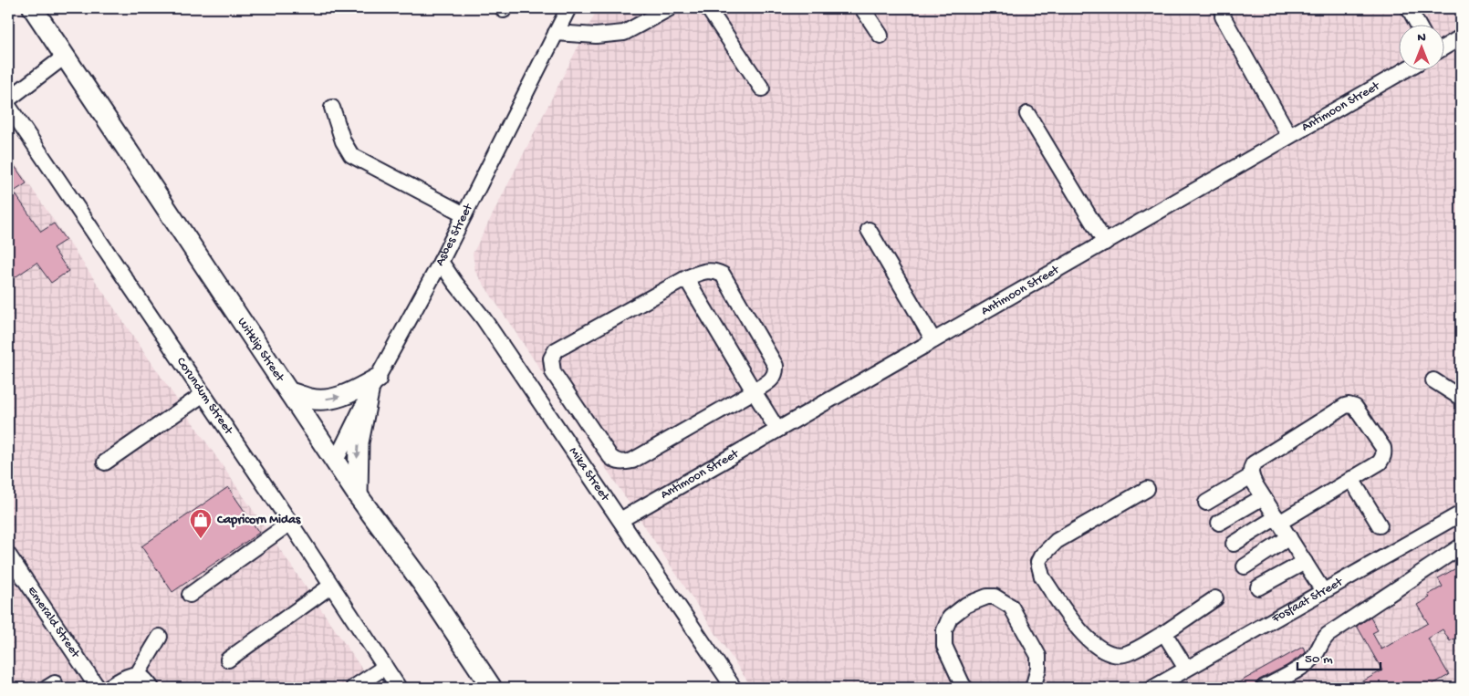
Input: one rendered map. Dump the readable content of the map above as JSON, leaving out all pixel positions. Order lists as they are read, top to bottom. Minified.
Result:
{"streets":{"main road":["Witklip Street"],"street":["Antimoon Street","Asbes Street","Corundum Street","Mika Street","Fosfaat Street","Emerald Street"]},"crossings":[["Antimoon Street","Mika Street"],["Asbes Street","Witklip Street"],["Asbes Street","Mika Street"]],"places":{"shop":["Capricorn Midas"]},"scale_bar":"50 m","north":"top"}
